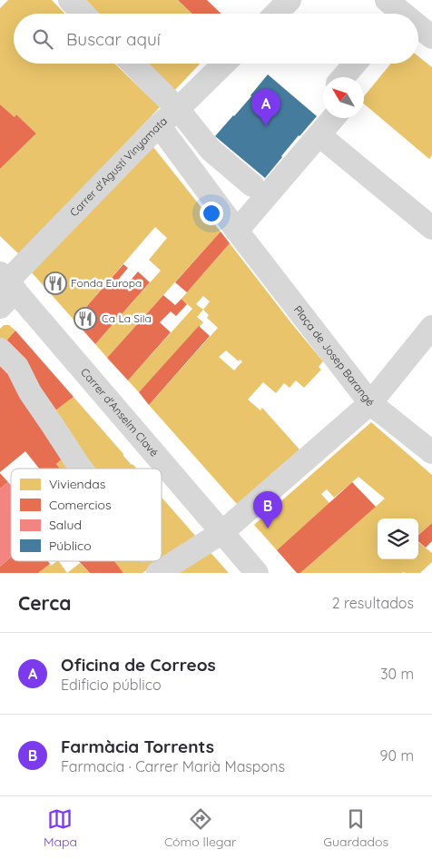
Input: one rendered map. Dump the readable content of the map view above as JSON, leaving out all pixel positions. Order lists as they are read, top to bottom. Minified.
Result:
{"streets":{"street":["Carrer d'Agustí Vinyamata","Plaça de Josep Barangé","Carrer d'Anselm Clavé"]},"crossings":[["Carrer d'Agustí Vinyamata","Plaça de Josep Barangé"],["Carrer d'Agustí Vinyamata","Carrer d'Anselm Clavé"]],"places":{"restaurant":["Fonda Europa","Ca La Sila"]},"legend":["Viviendas","Comercios","Salud","Público"],"north":"top left","page":{"search":"Buscar aquí","pins":["A","B"],"heading":["Cerca","2 resultados"],"list":[{"mark":"A","name":"Oficina de Correos","note":"Edificio público","value":"30 m"},{"mark":"B","name":"Farmàcia Torrents","note":"Farmacia · Carrer Marià Maspons","value":"90 m"}],"nav":["Mapa","Cómo llegar","Guardados"]}}
